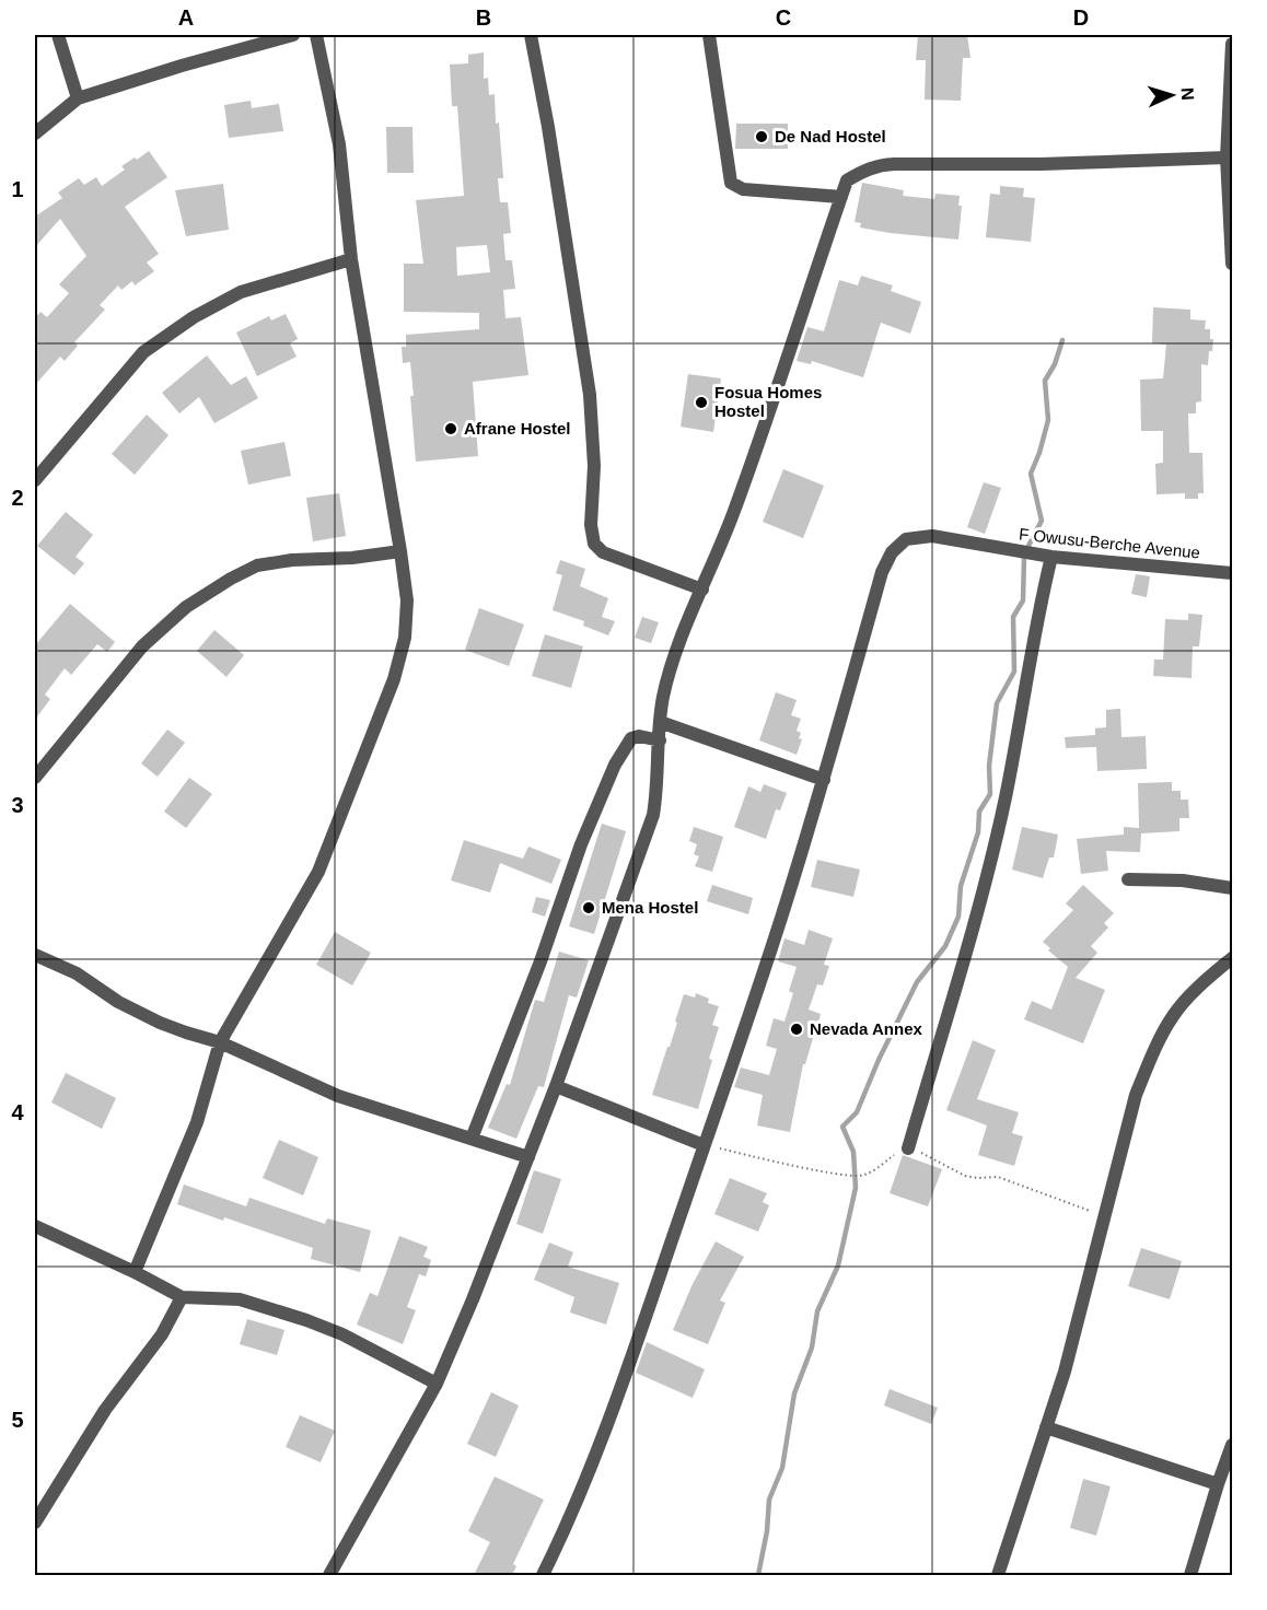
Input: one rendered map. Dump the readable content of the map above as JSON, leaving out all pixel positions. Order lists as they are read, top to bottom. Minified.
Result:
{"streets":{"street":["F Owusu-Berche Avenue"]},"places":["De Nad Hostel","Fosua Homes Hostel","Afrane Hostel","Mena Hostel","Nevada Annex"],"north":"right","grid":{"columns":["A","B","C","D"],"rows":["1","2","3","4","5"]}}
